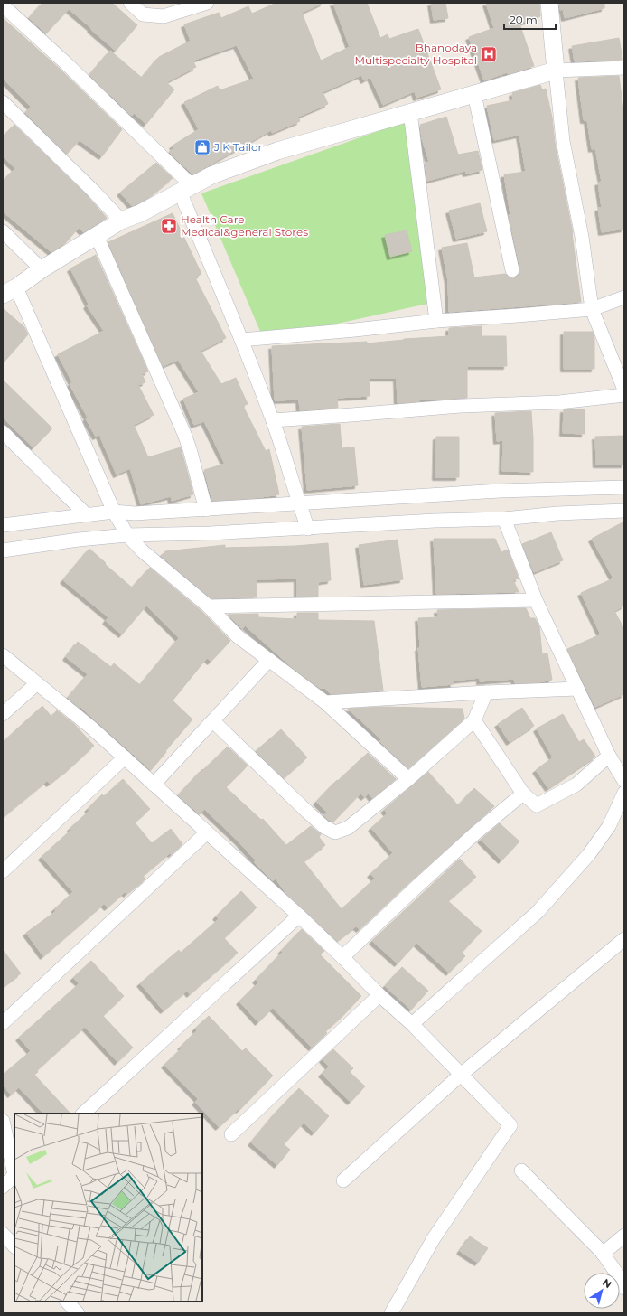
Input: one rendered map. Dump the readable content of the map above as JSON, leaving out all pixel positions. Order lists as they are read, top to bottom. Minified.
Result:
{"places":{"hospital":["Bhanodaya Multispecialty Hospital"],"shop":["J K Tailor"],"pharmacy":["Health Care Medical&general Stores"]},"scale_bar":"20 m","north":"top right"}
